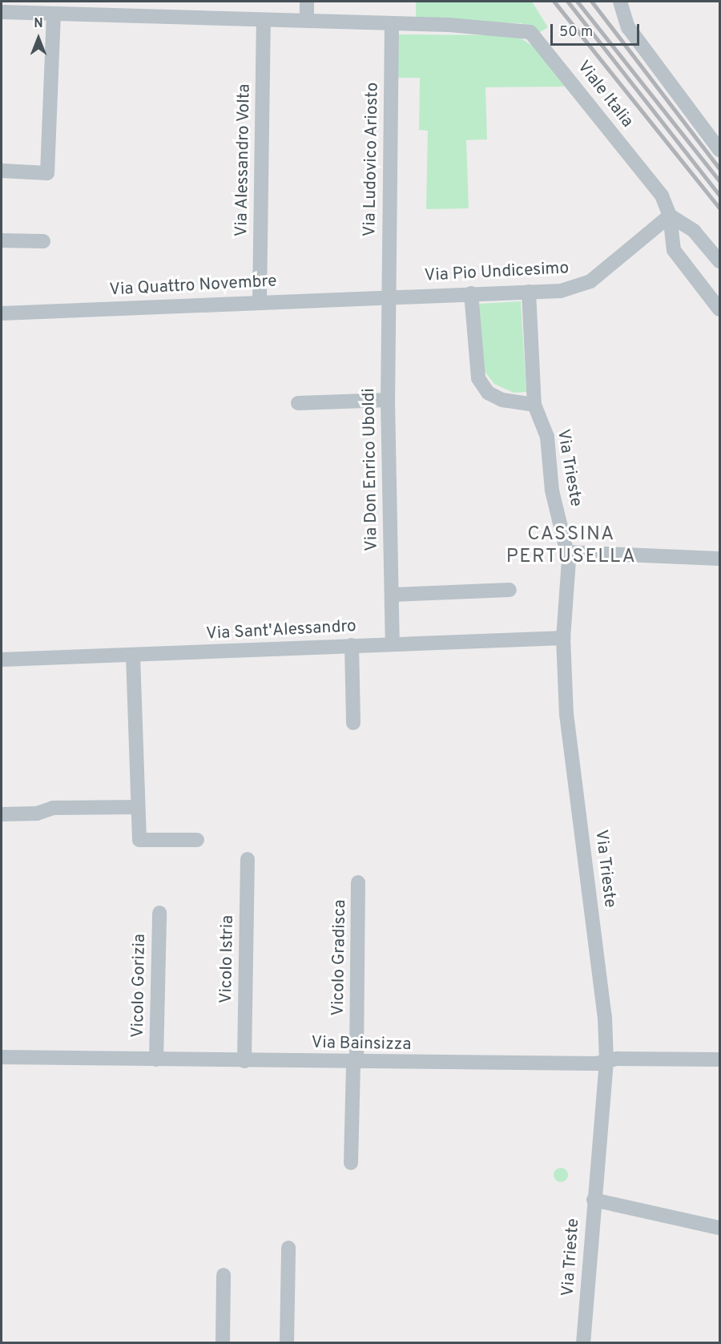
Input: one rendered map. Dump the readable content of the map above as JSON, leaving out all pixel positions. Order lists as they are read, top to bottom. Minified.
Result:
{"streets":{"street":["Viale Italia","Via Ludovico Ariosto","Via Alessandro Volta","Via Pio Undicesimo","Via Quattro Novembre","Via Trieste","Via Don Enrico Uboldi","Via Sant'Alessandro","Vicolo Gradisca","Vicolo Istria","Vicolo Gorizia","Via Bainsizza"]},"crossings":[["Viale Italia","Via Ludovico Ariosto"],["Viale Italia","Via Alessandro Volta"],["Viale Italia","Via Pio Undicesimo"],["Via Ludovico Ariosto","Via Pio Undicesimo"],["Via Ludovico Ariosto","Via Quattro Novembre"],["Via Ludovico Ariosto","Via Don Enrico Uboldi"],["Via Alessandro Volta","Via Quattro Novembre"],["Via Pio Undicesimo","Via Quattro Novembre"],["Via Pio Undicesimo","Via Trieste"],["Via Pio Undicesimo","Via Don Enrico Uboldi"],["Via Quattro Novembre","Via Don Enrico Uboldi"],["Via Trieste","Via Sant'Alessandro"],["Via Trieste","Via Bainsizza"],["Via Don Enrico Uboldi","Via Sant'Alessandro"],["Vicolo Gradisca","Via Bainsizza"],["Vicolo Istria","Via Bainsizza"],["Vicolo Gorizia","Via Bainsizza"]],"districts":["CASSINA PERTUSELLA"],"scale_bar":"50 m","north":"top"}
